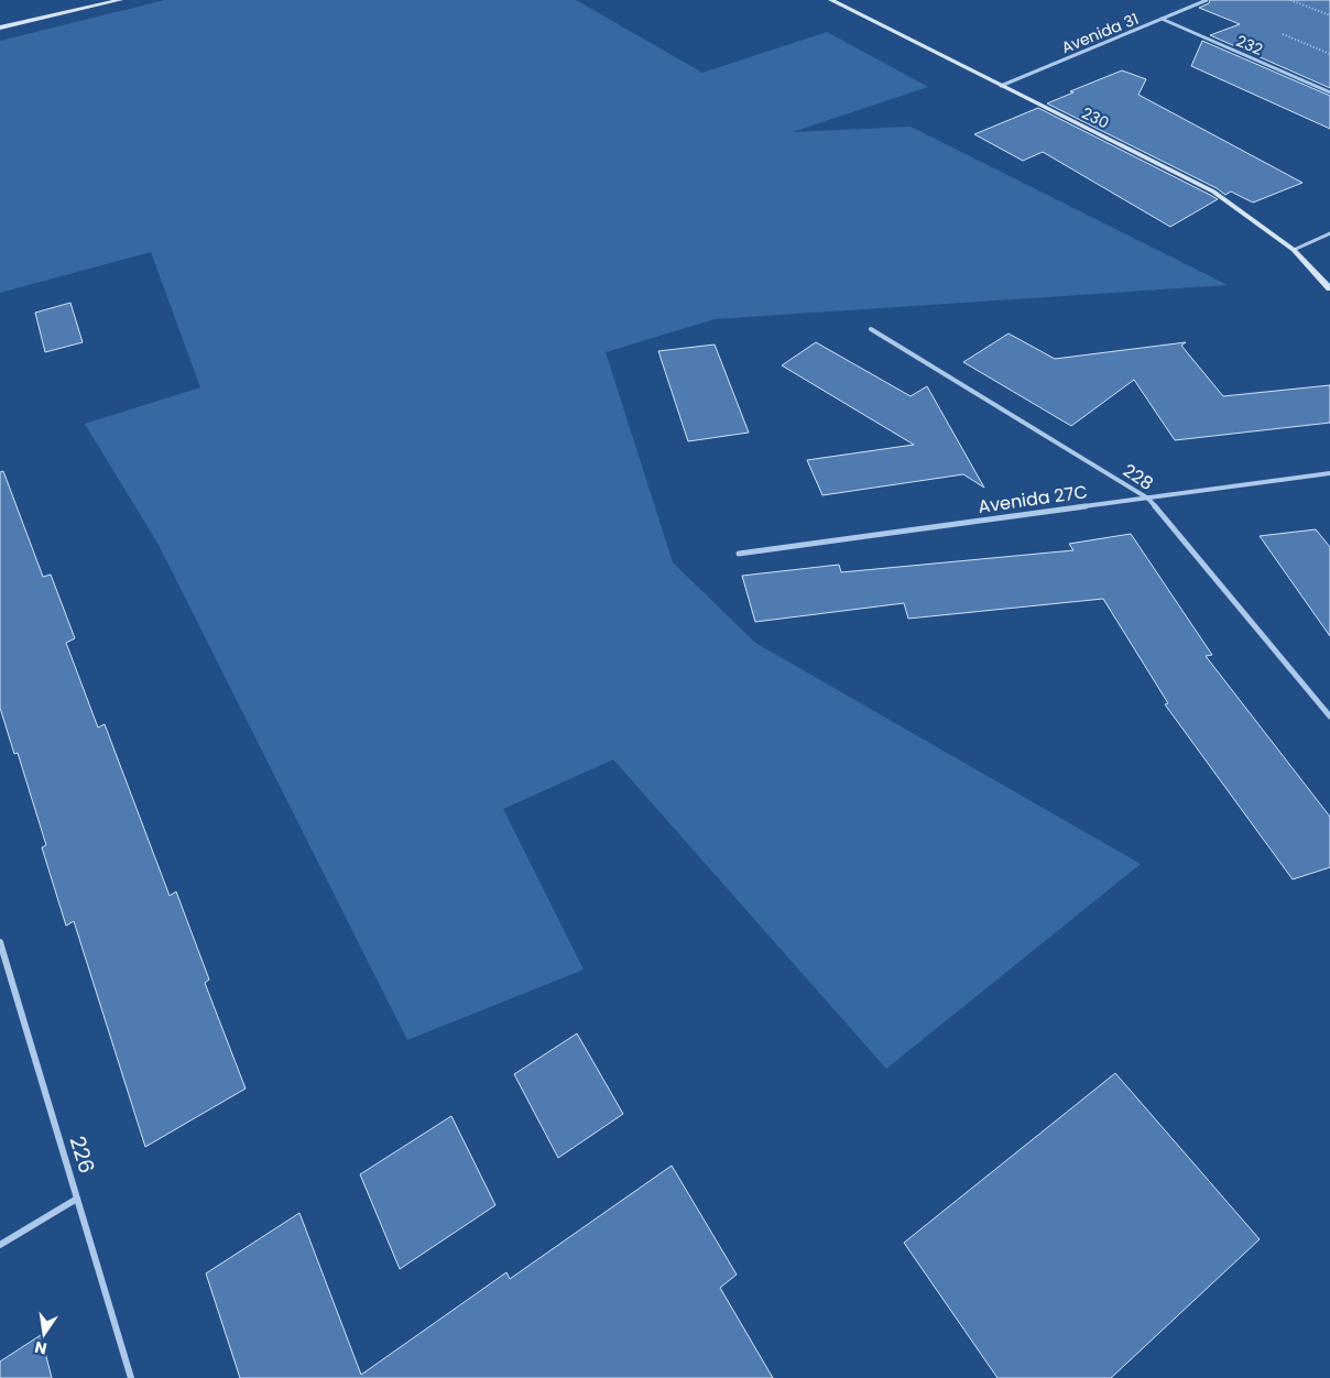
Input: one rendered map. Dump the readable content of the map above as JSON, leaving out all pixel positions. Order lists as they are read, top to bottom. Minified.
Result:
{"streets":{"street":["Avenida 31","232","230","228","Avenida 27C","226"]},"crossings":[["Avenida 31","232"],["Avenida 31","230"],["228","Avenida 27C"]],"north":"bottom"}
